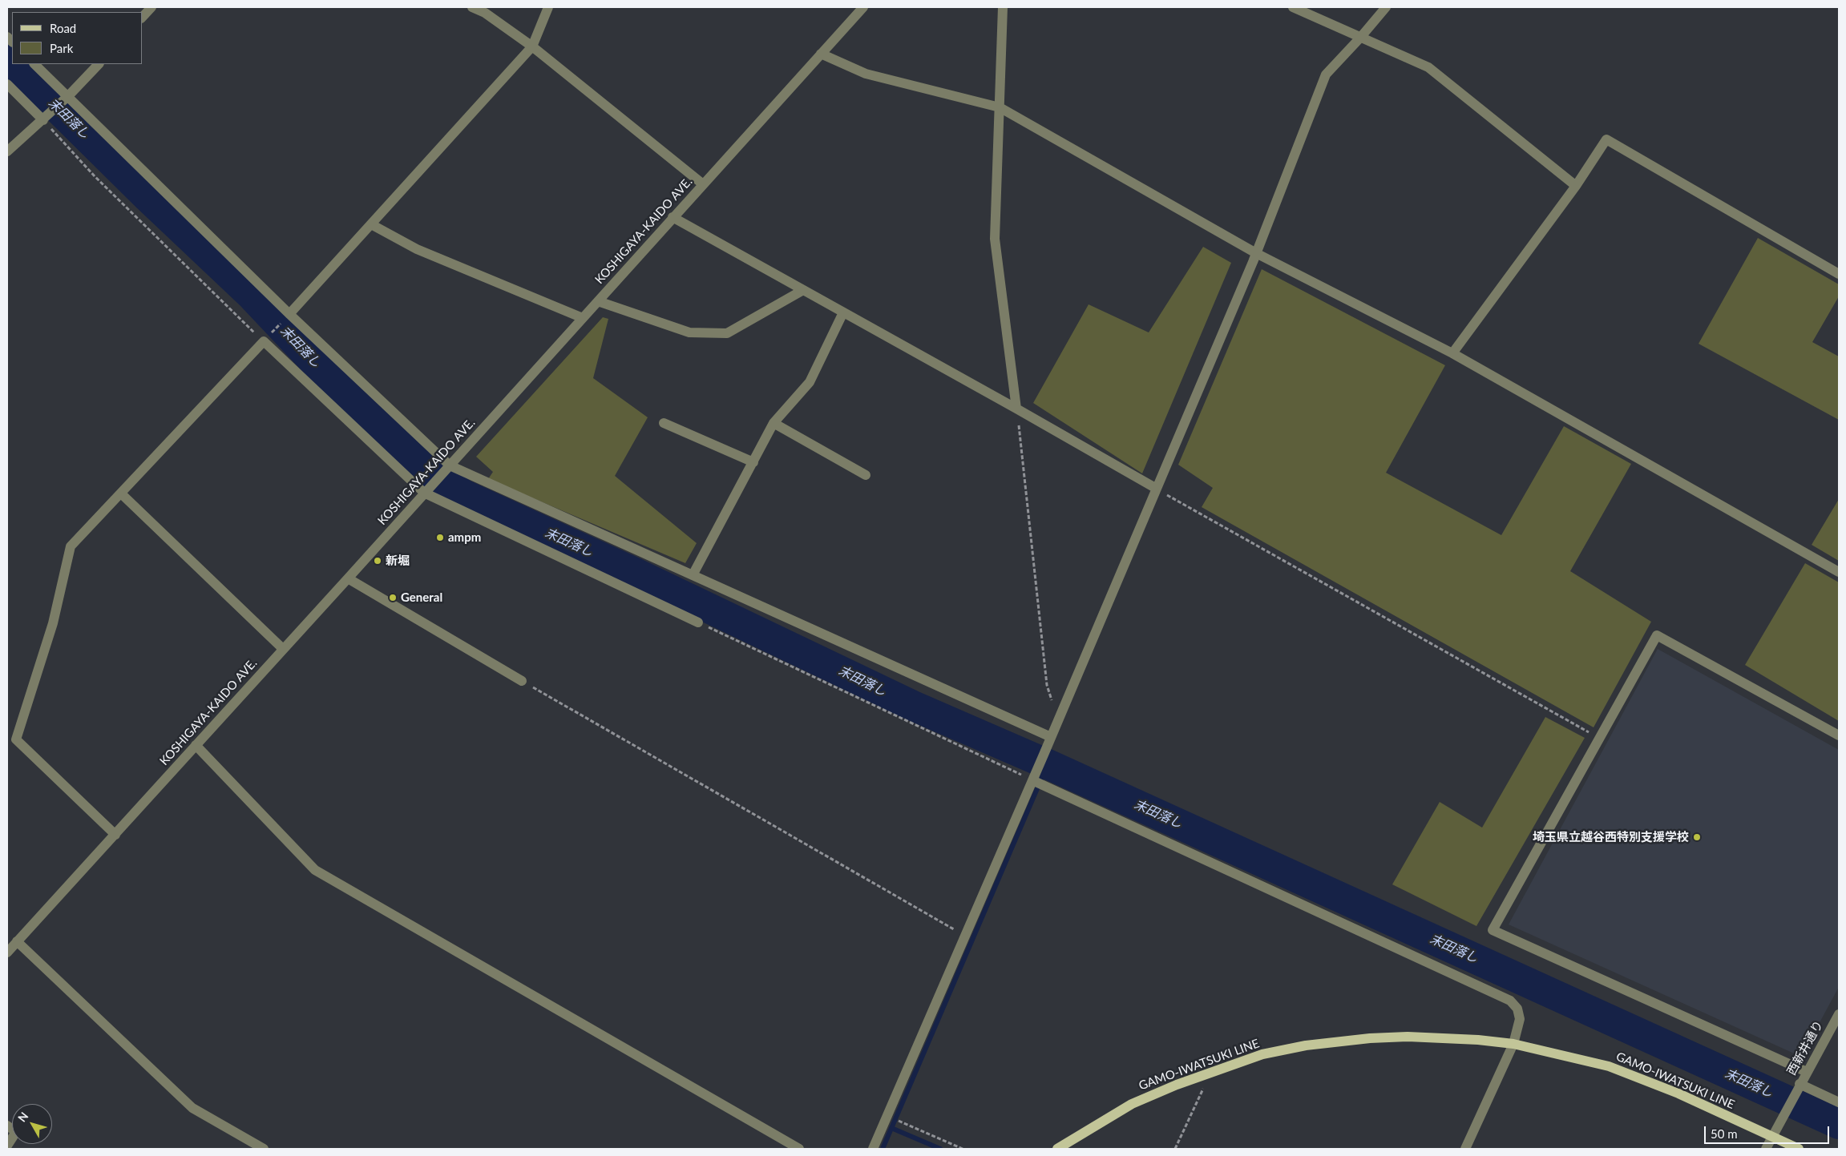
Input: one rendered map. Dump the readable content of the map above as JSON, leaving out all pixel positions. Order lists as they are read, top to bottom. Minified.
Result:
{"streets":{"main road":["GAMO-IWATSUKI LINE"],"street":["KOSHIGAYA-KAIDO AVE.","西新井通り"]},"crossings":[["西新井通り","GAMO-IWATSUKI LINE"]],"water":["末田落し"],"places":["ampm","新堀","General","埼玉県立越谷西特別支援学校"],"legend":["Road","Park"],"scale_bar":"50 m","north":"top left"}
